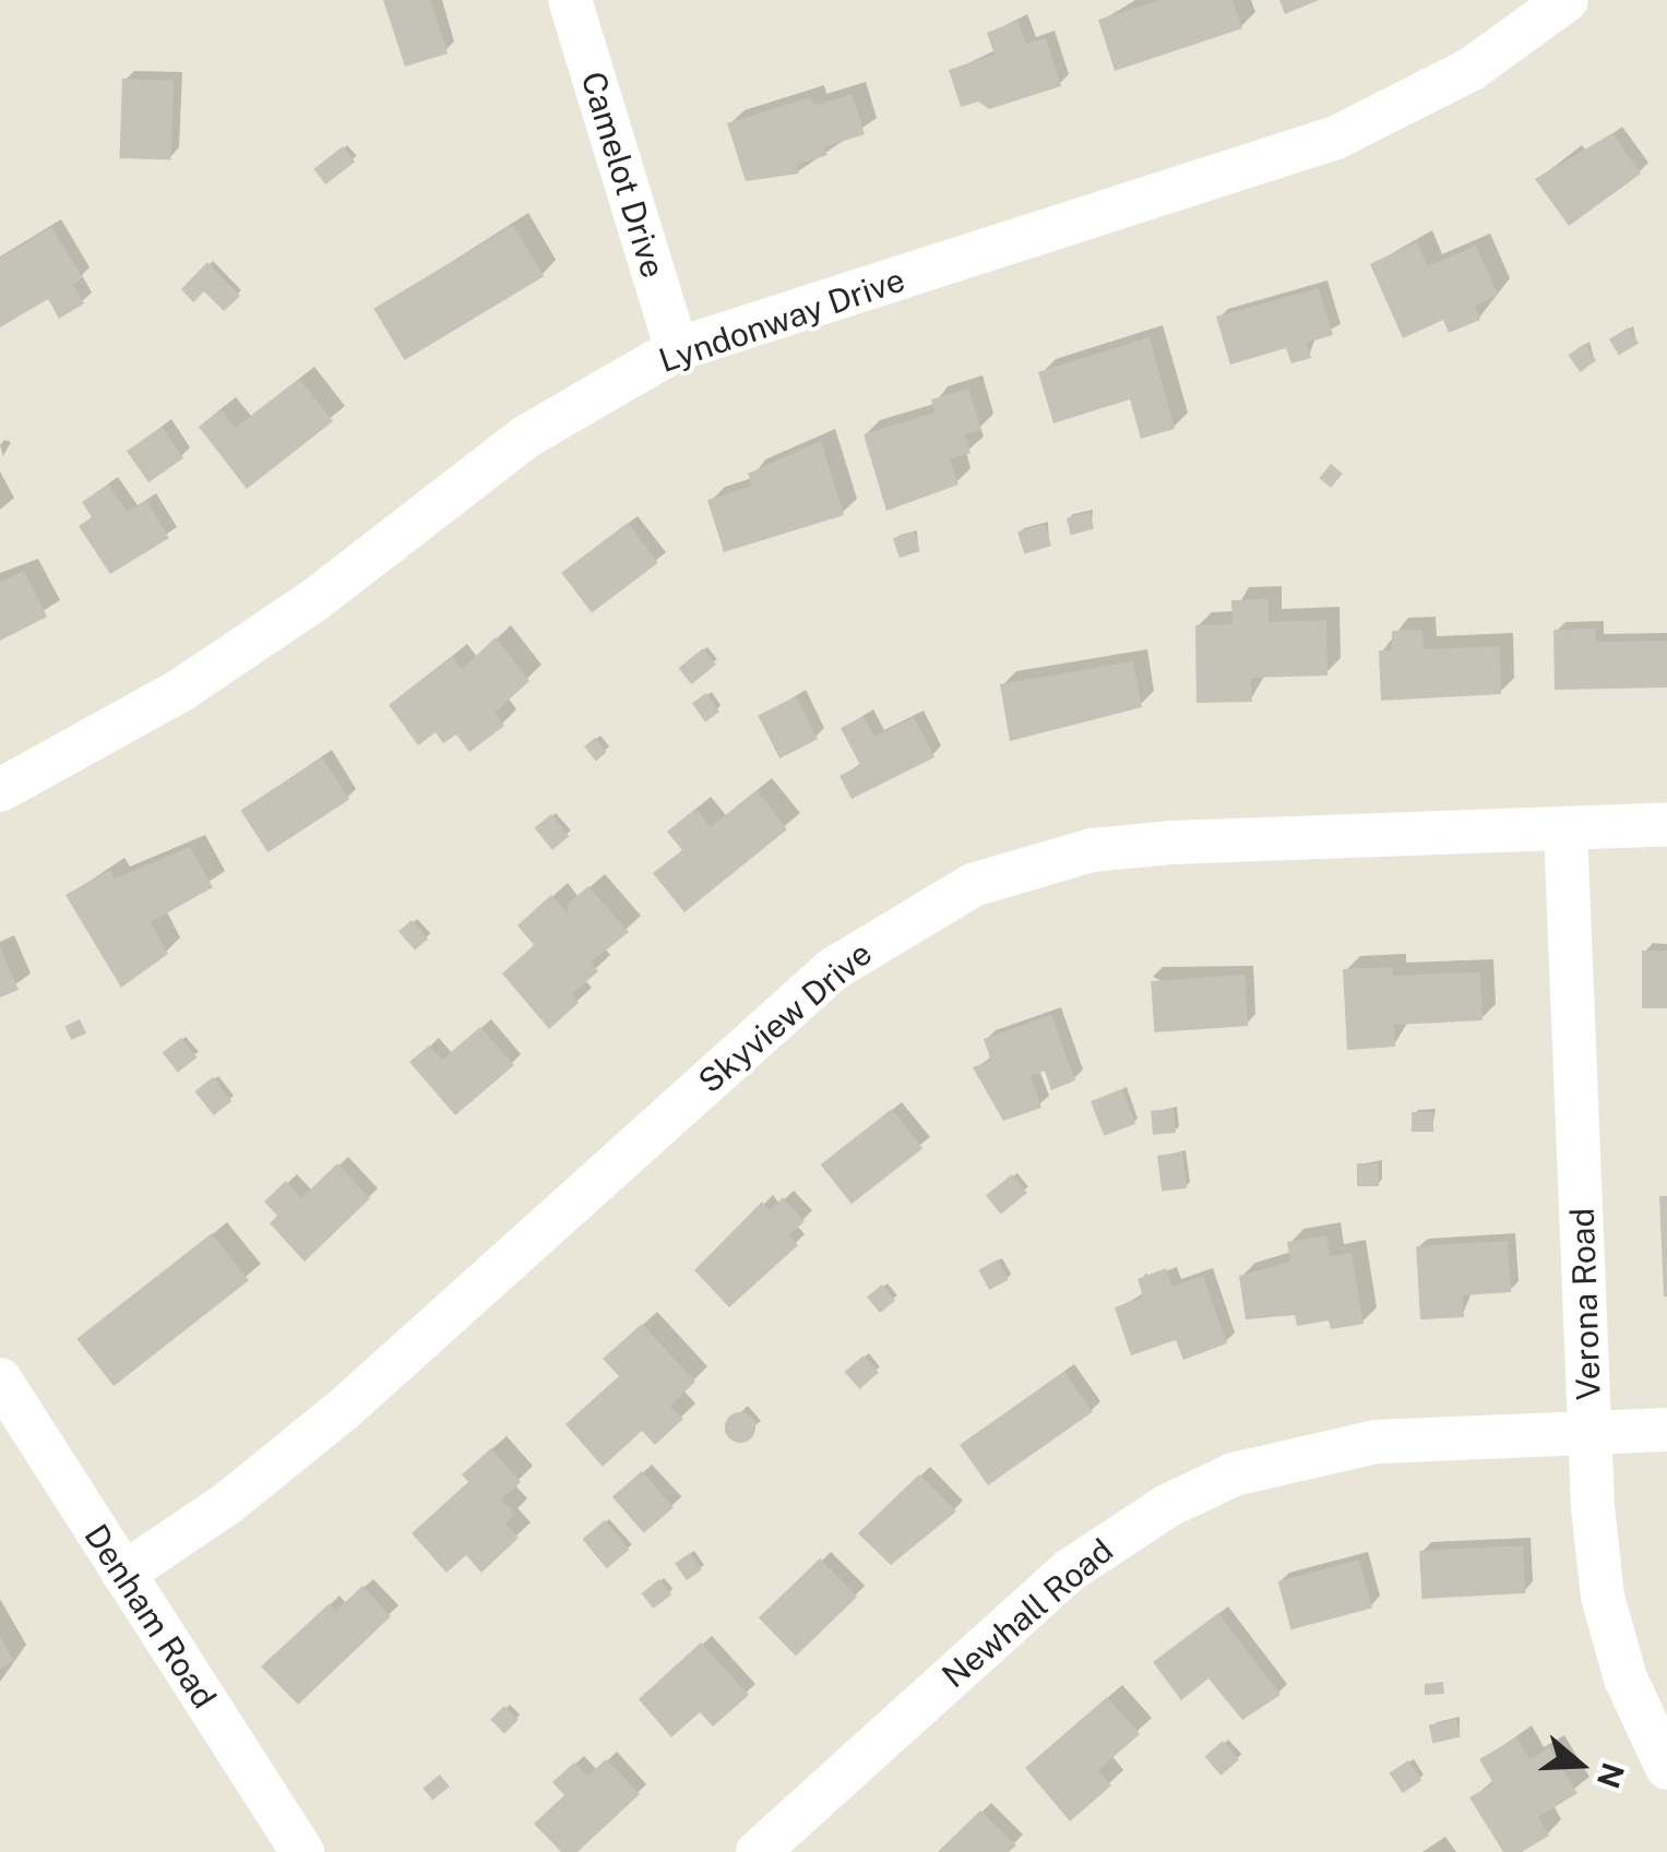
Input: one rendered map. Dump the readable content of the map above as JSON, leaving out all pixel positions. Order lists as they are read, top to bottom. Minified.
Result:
{"streets":{"street":["Camelot Drive","Lyndonway Drive","Skyview Drive","Verona Road","Newhall Road","Denham Road"]},"crossings":[["Camelot Drive","Lyndonway Drive"],["Skyview Drive","Verona Road"],["Skyview Drive","Denham Road"],["Verona Road","Newhall Road"]],"north":"right"}
